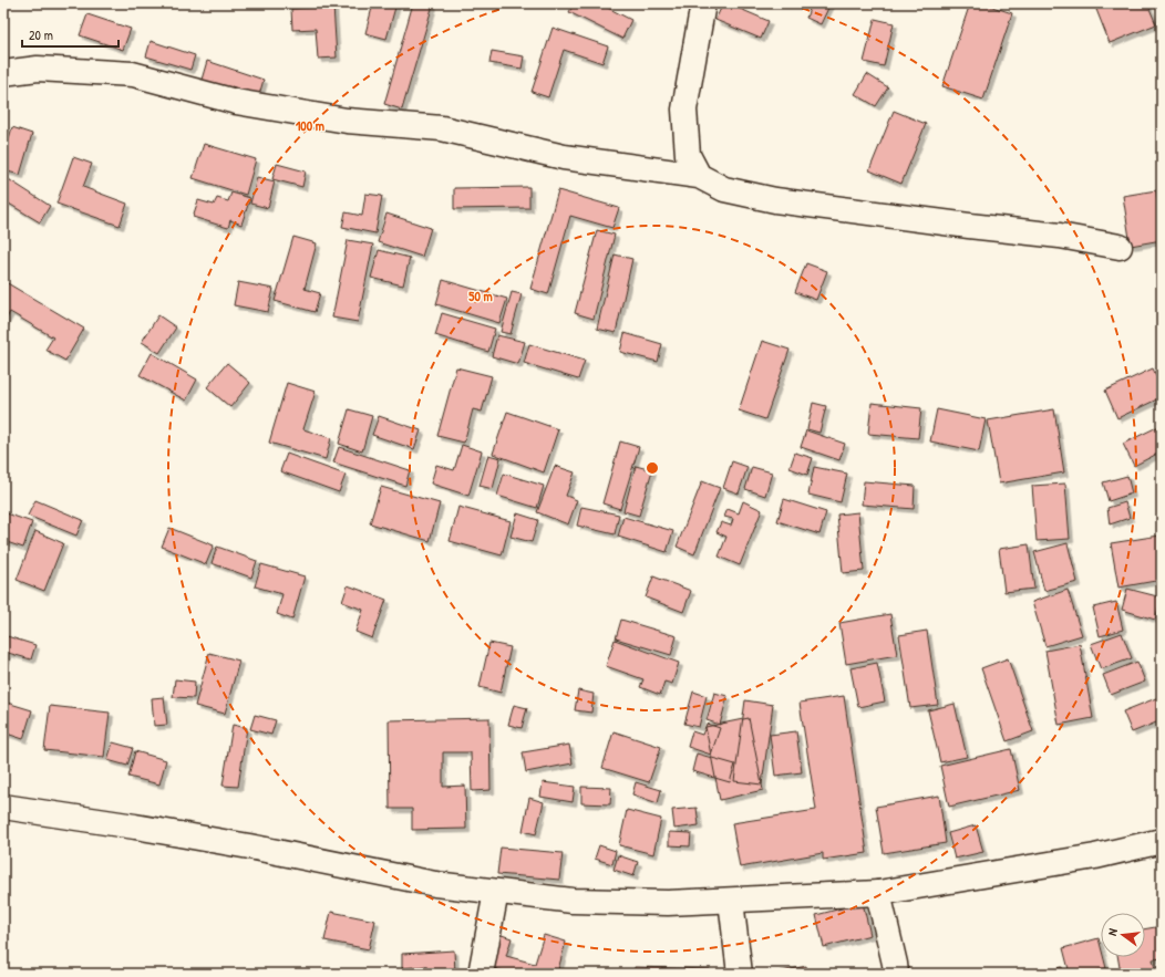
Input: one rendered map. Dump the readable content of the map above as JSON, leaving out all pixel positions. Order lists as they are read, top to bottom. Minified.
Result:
{"scale_bar":"20 m","north":"left","rings":["100 m","50 m"]}
